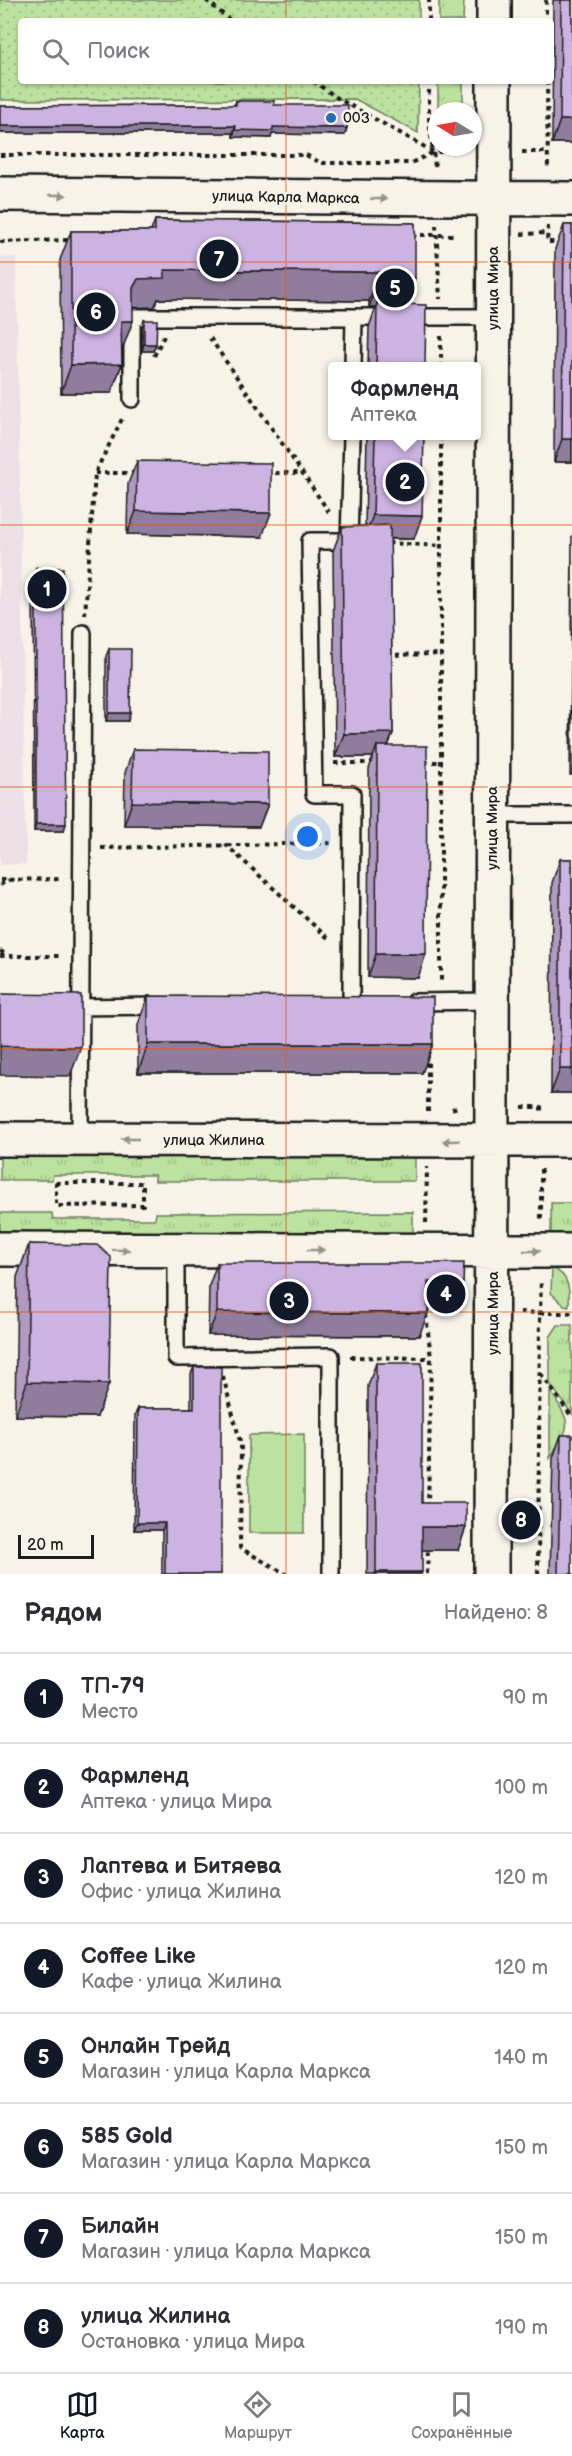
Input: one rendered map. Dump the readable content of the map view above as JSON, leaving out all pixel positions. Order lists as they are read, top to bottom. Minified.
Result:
{"streets":{"main road":["улица Карла Маркса","улица Мира","улица Жилина"]},"crossings":[["улица Карла Маркса","улица Мира"],["улица Мира","улица Жилина"]],"one_way":["улица Карла Маркса"],"places":["003"],"scale_bar":"20 m","north":"left","page":{"search":"Поиск","pins":["7","5","6","2","1","4","3","8"],"popup":["Фармленд","Аптека"],"scale":"20 m","heading":["Рядом","Найдено: 8"],"list":[{"mark":"1","name":"ТП-79","note":"Место","value":"90 m"},{"mark":"2","name":"Фармленд","note":"Аптека · улица Мира","value":"100 m"},{"mark":"3","name":"Лаптева и Битяева","note":"Офис · улица Жилина","value":"120 m"},{"mark":"4","name":"Coffee Like","note":"Кафе · улица Жилина","value":"120 m"},{"mark":"5","name":"Онлайн Трейд","note":"Магазин · улица Карла Маркса","value":"140 m"},{"mark":"6","name":"585 Gold","note":"Магазин · улица Карла Маркса","value":"150 m"},{"mark":"7","name":"Билайн","note":"Магазин · улица Карла Маркса","value":"150 m"},{"mark":"8","name":"улица Жилина","note":"Остановка · улица Мира","value":"190 m"}],"nav":["Карта","Маршрут","Сохранённые"]}}
